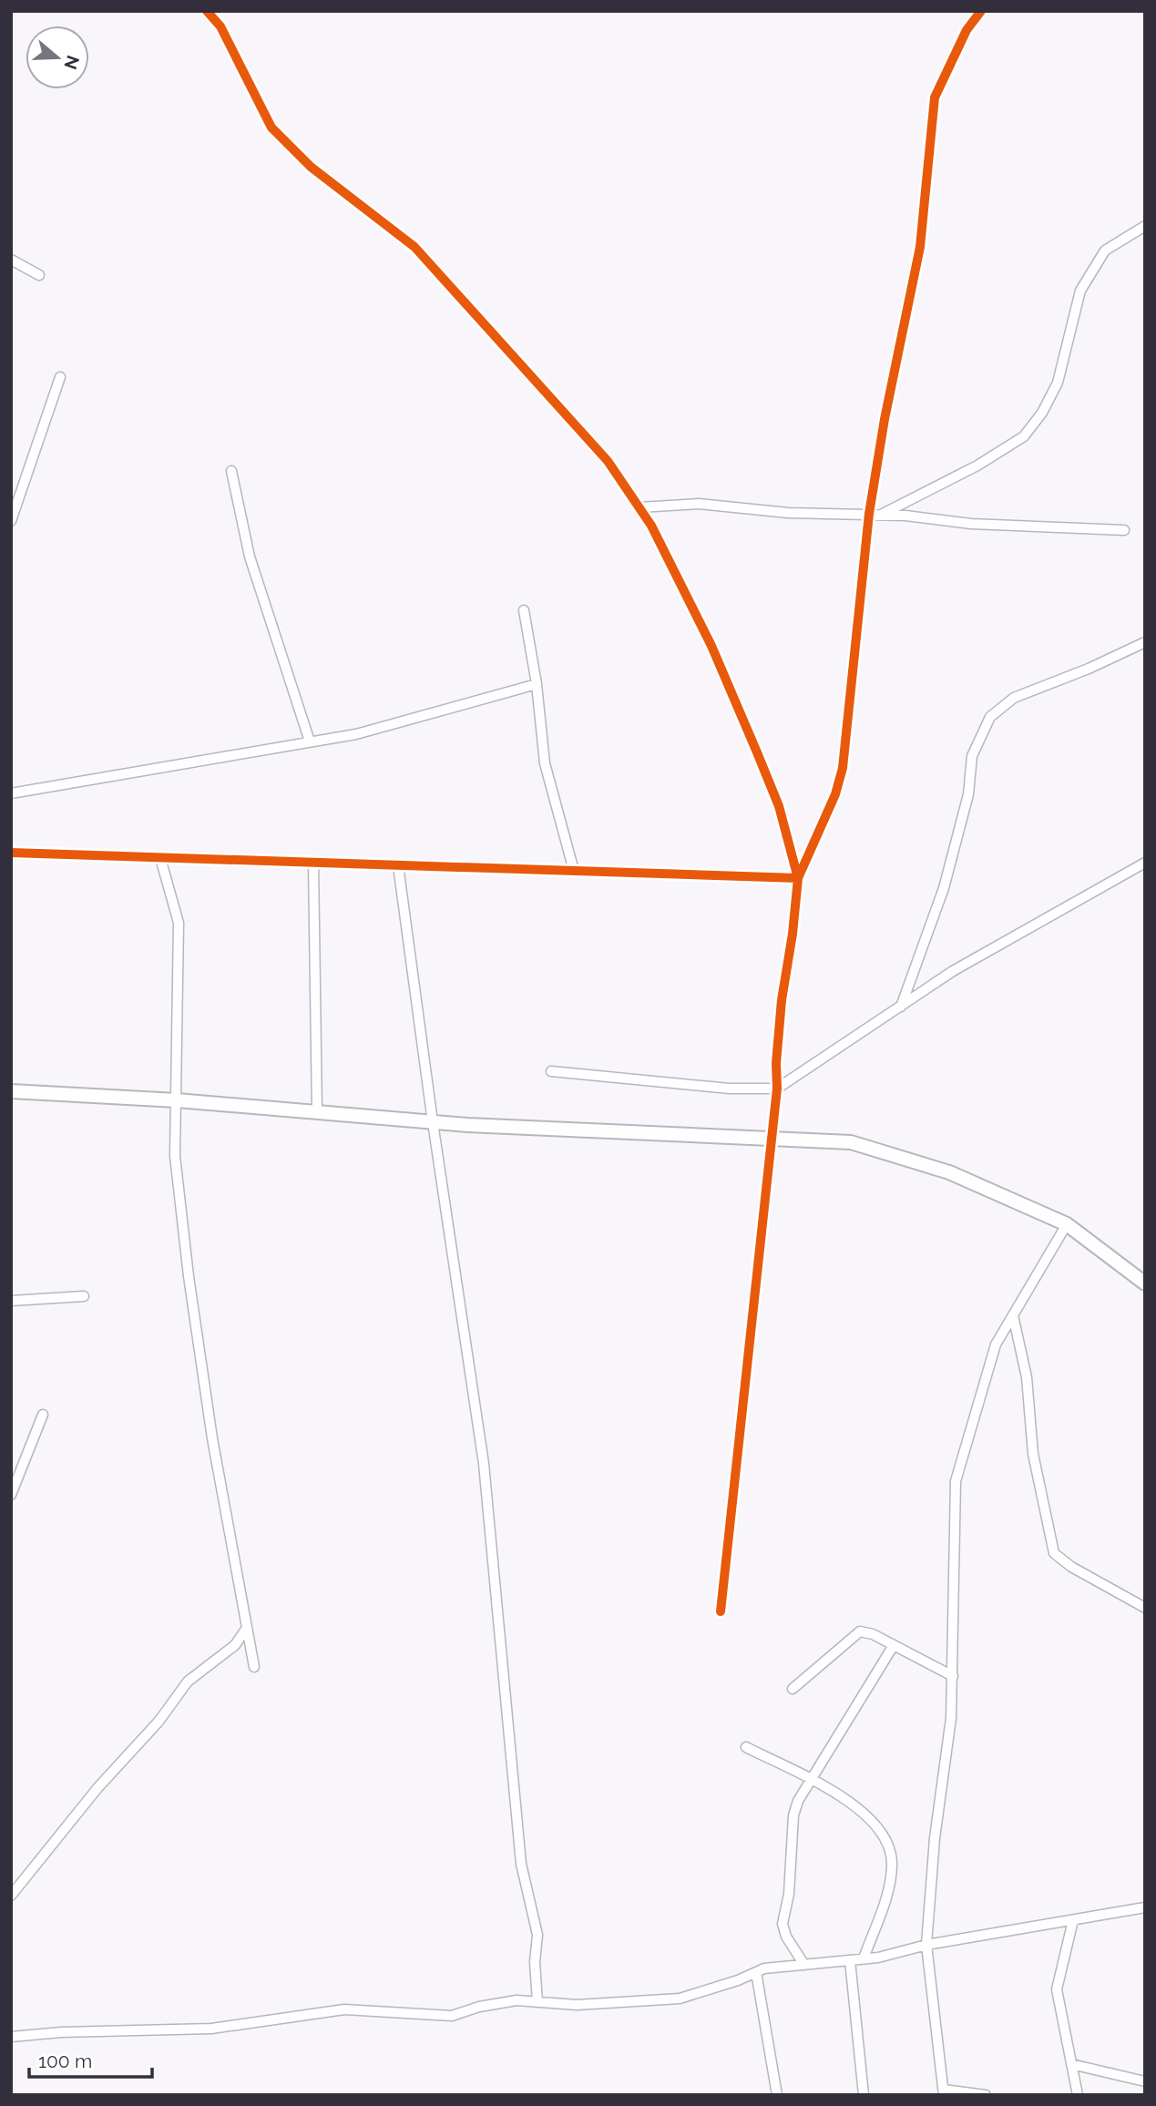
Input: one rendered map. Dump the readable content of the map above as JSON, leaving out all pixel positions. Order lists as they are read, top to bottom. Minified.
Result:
{"scale_bar":"100 m","north":"right"}
